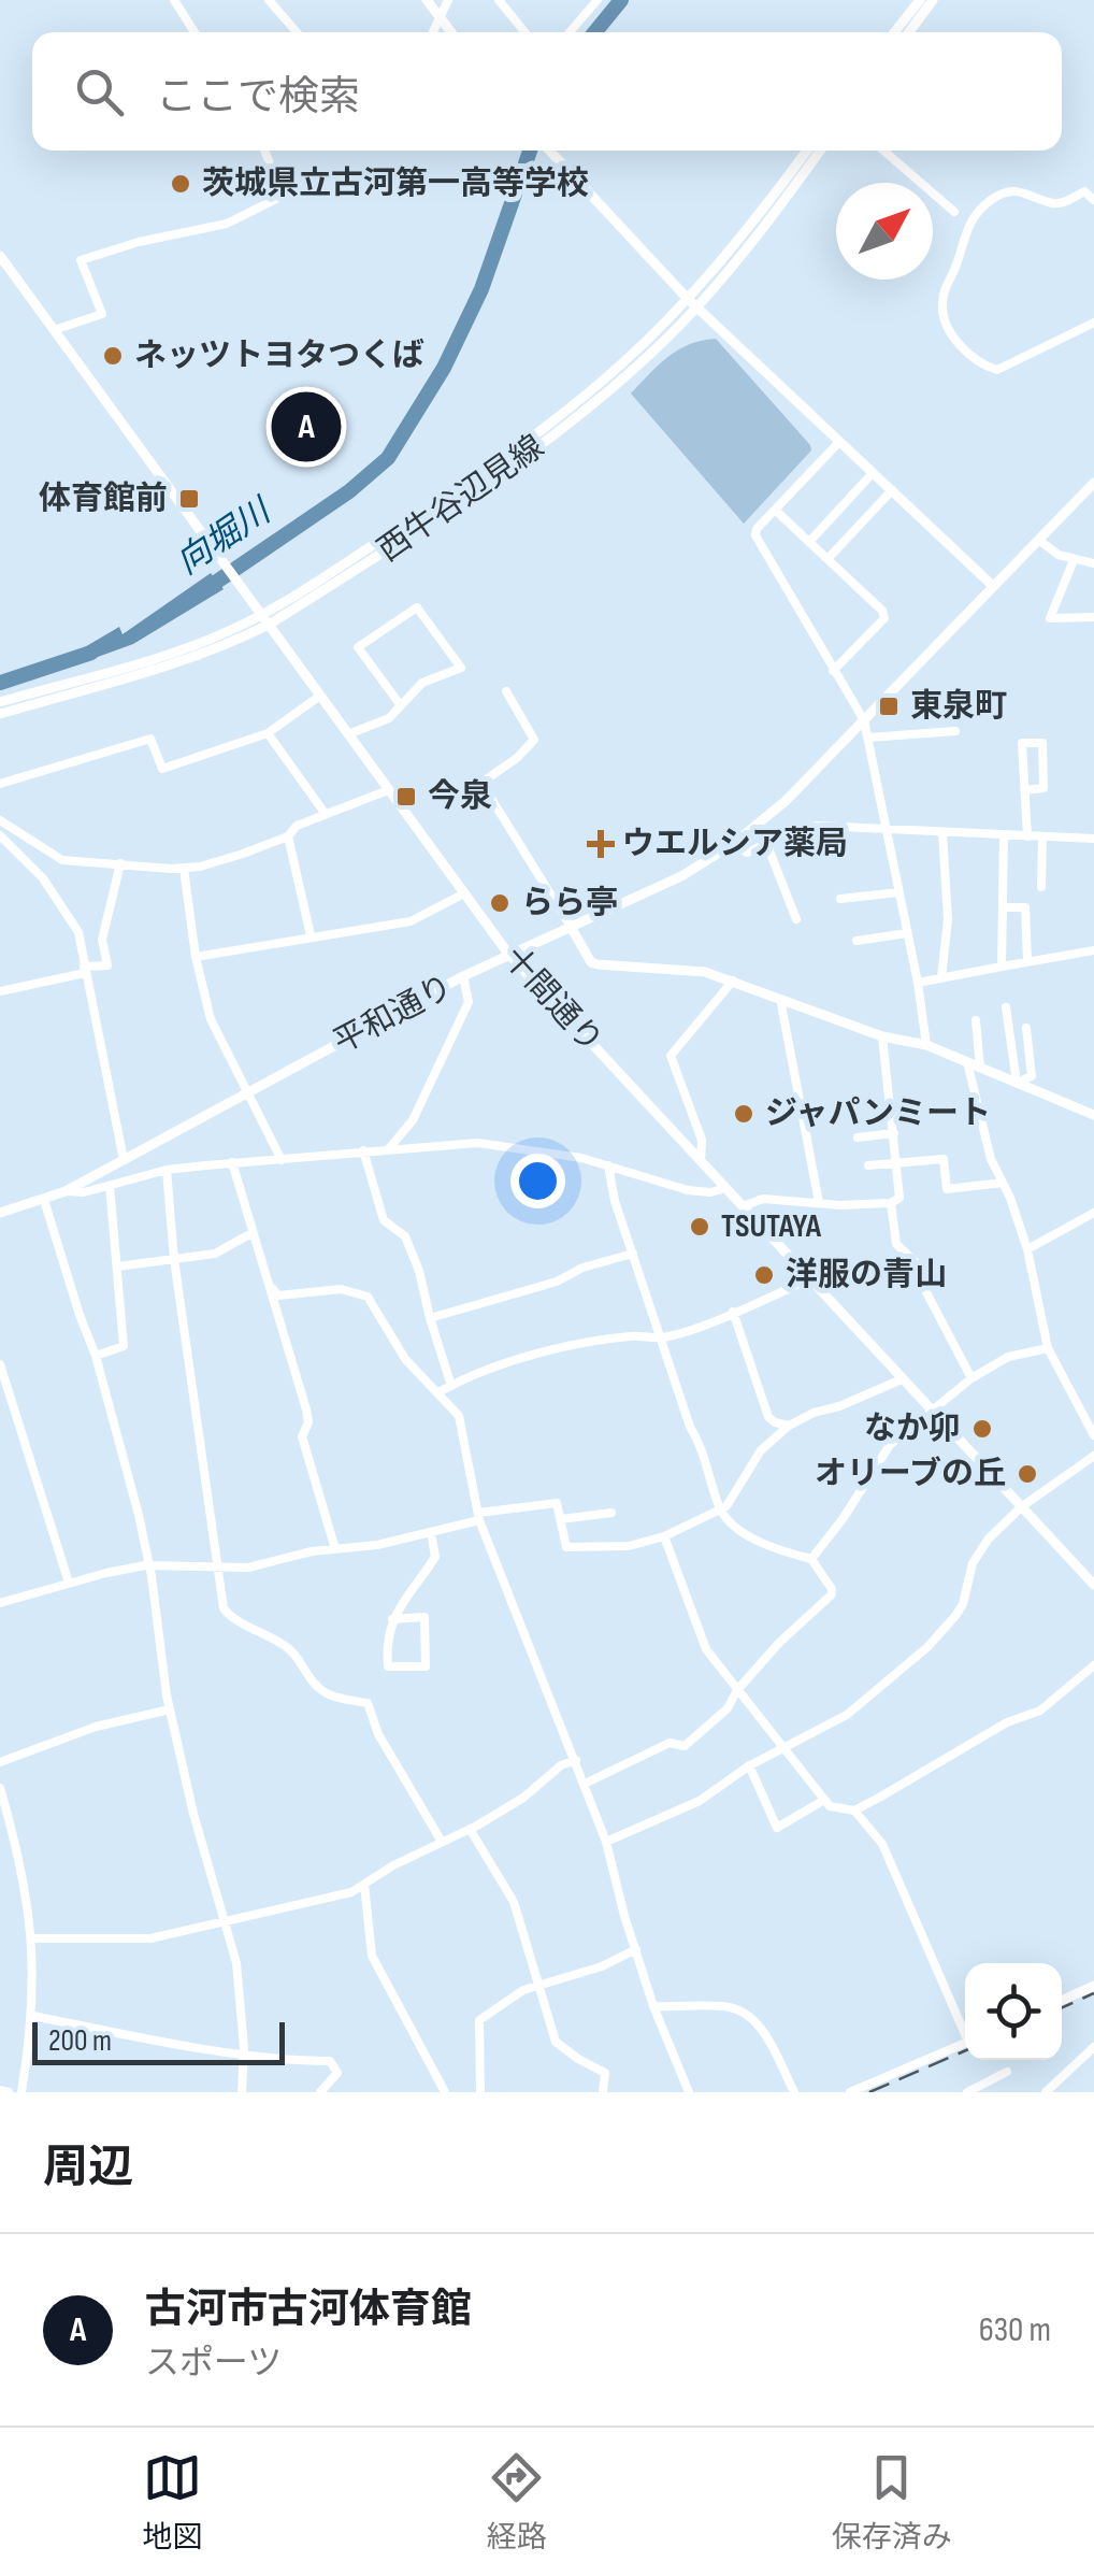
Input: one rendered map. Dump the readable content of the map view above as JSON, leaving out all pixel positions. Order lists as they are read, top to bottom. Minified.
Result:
{"streets":{"street":["西牛谷辺見線","十間通り","平和通り"]},"crossings":[["西牛谷辺見線","十間通り"],["十間通り","平和通り"]],"water":["向堀川"],"places":{"other":["茨城県立古河第一高等学校","ネッツトヨタつくば","らら亭","ジャパンミート","TSUTAYA","洋服の青山","なか卯","オリーブの丘"],"transit":["体育館前","東泉町","今泉"],"health":["ウエルシア薬局"]},"scale_bar":"200 m","north":"top right","page":{"search":"ここで検索","pins":"A","scale":"200 m","heading":"周辺","list":[{"mark":"A","name":"古河市古河体育館","note":"スポーツ","value":"630 m"}],"nav":["地図","経路","保存済み"]}}
